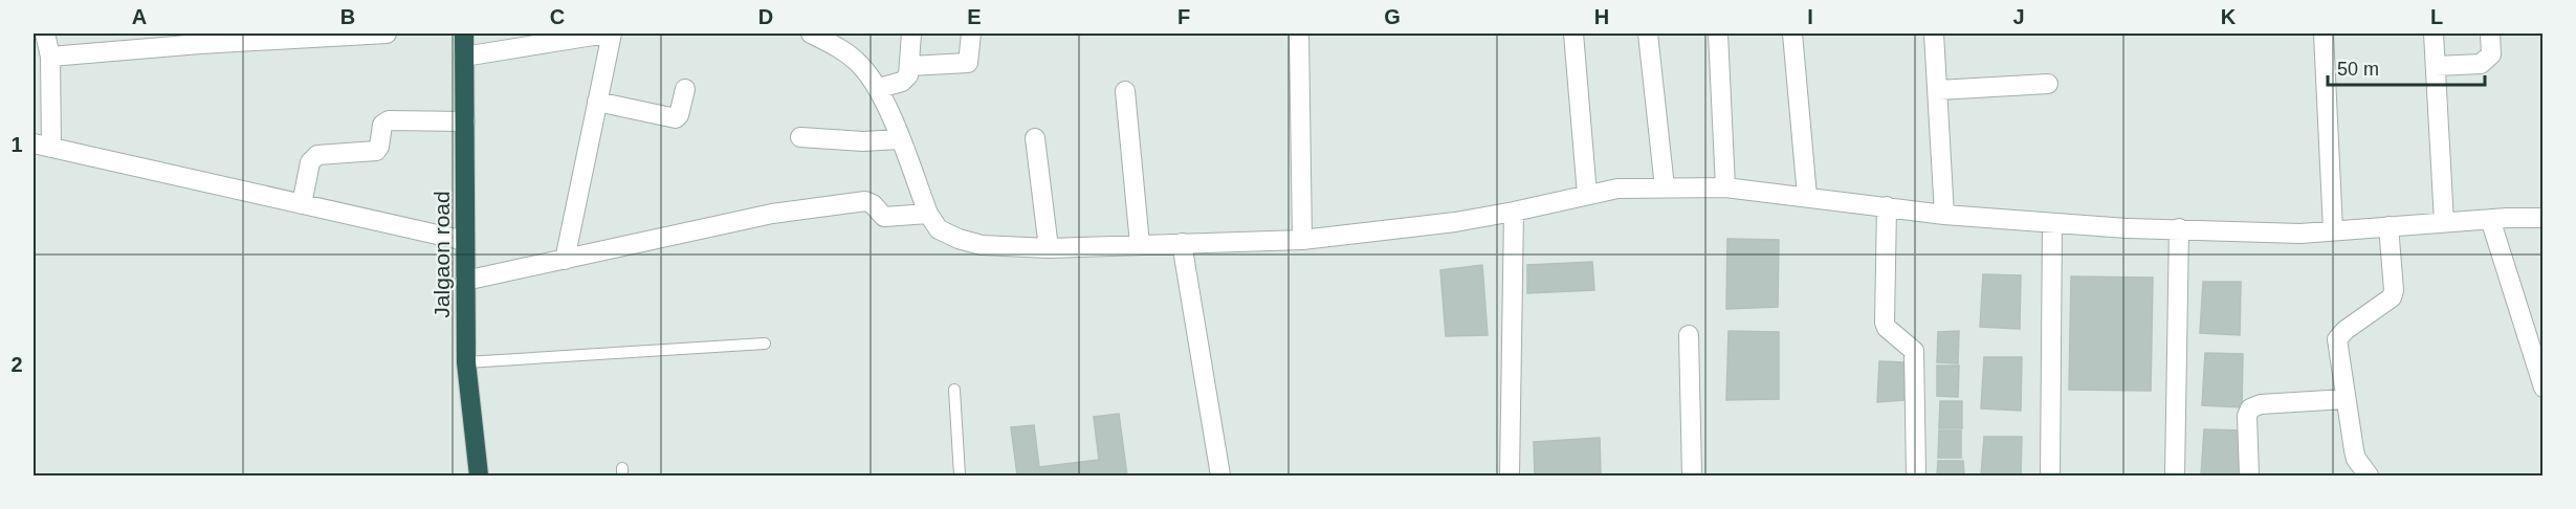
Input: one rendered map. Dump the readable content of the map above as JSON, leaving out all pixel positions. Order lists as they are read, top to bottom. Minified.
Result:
{"streets":{"highway":["Jalgaon road"]},"scale_bar":"50 m","grid":{"columns":["A","B","C","D","E","F","G","H","I","J","K","L"],"rows":["1","2"]}}
